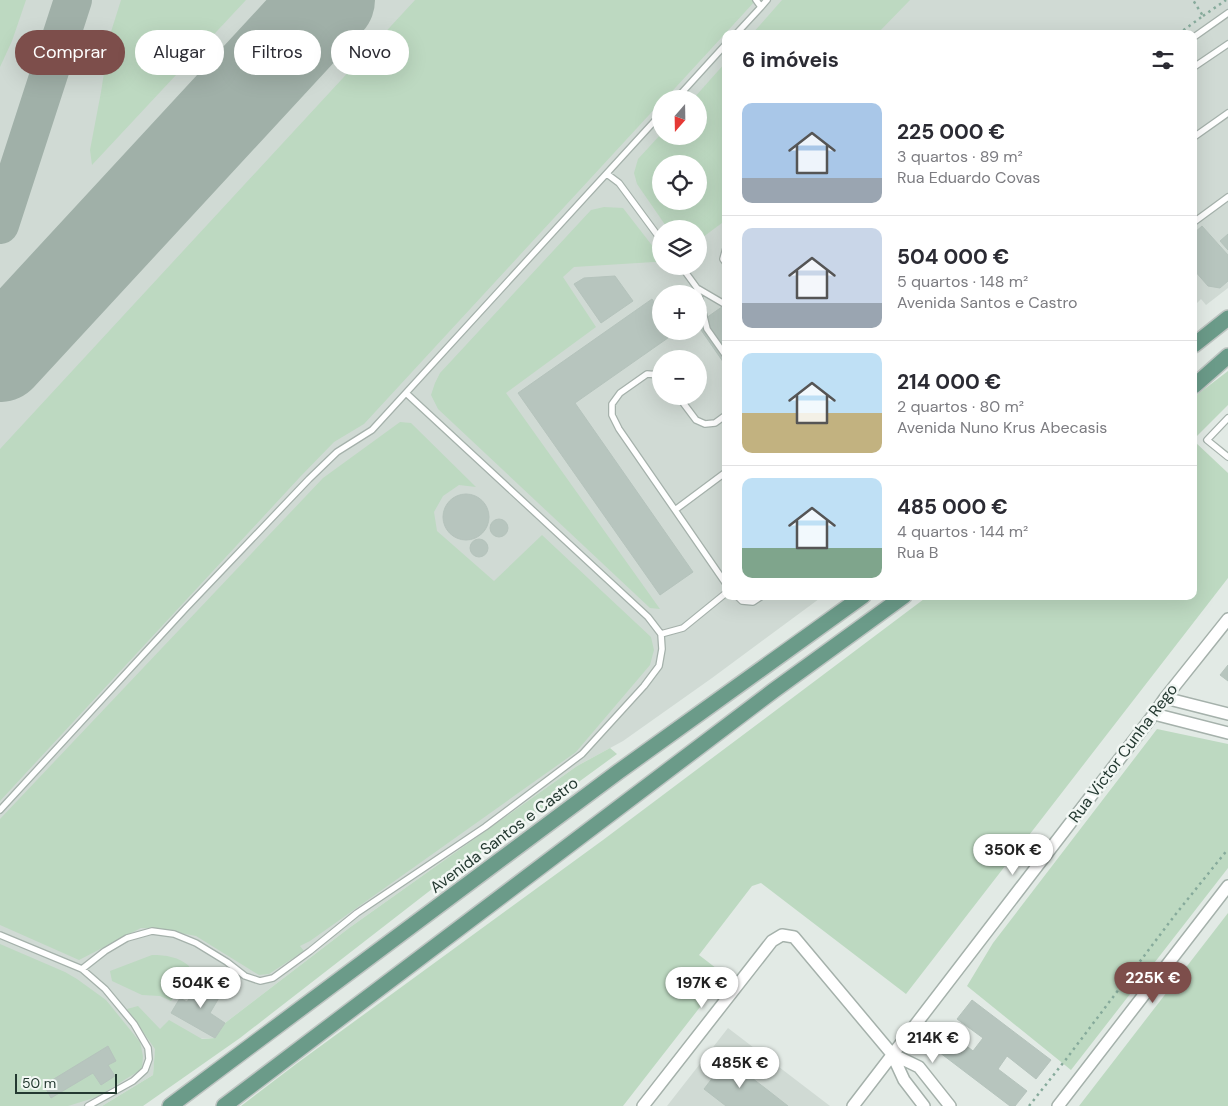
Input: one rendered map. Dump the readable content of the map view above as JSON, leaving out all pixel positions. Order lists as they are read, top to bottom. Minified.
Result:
{"streets":{"main road":["Avenida Santos e Castro"],"street":["Rua Victor Cunha Rego"]},"scale_bar":"50 m","north":"bottom","page":{"chip":["Comprar","Alugar","Filtros","Novo"],"heading":"6 imóveis","map_buttons":["+","−"],"list":[{"name":"225 000 €","note":"3 quartos · 89 m² · Rua Eduardo Covas"},{"name":"504 000 €","note":"5 quartos · 148 m² · Avenida Santos e Castro"},{"name":"214 000 €","note":"2 quartos · 80 m² · Avenida Nuno Krus Abecasis"},{"name":"485 000 €","note":"4 quartos · 144 m² · Rua B"}],"price":["350K €","225K €","504K €","197K €","214K €","485K €"],"scale":"50 m"}}
